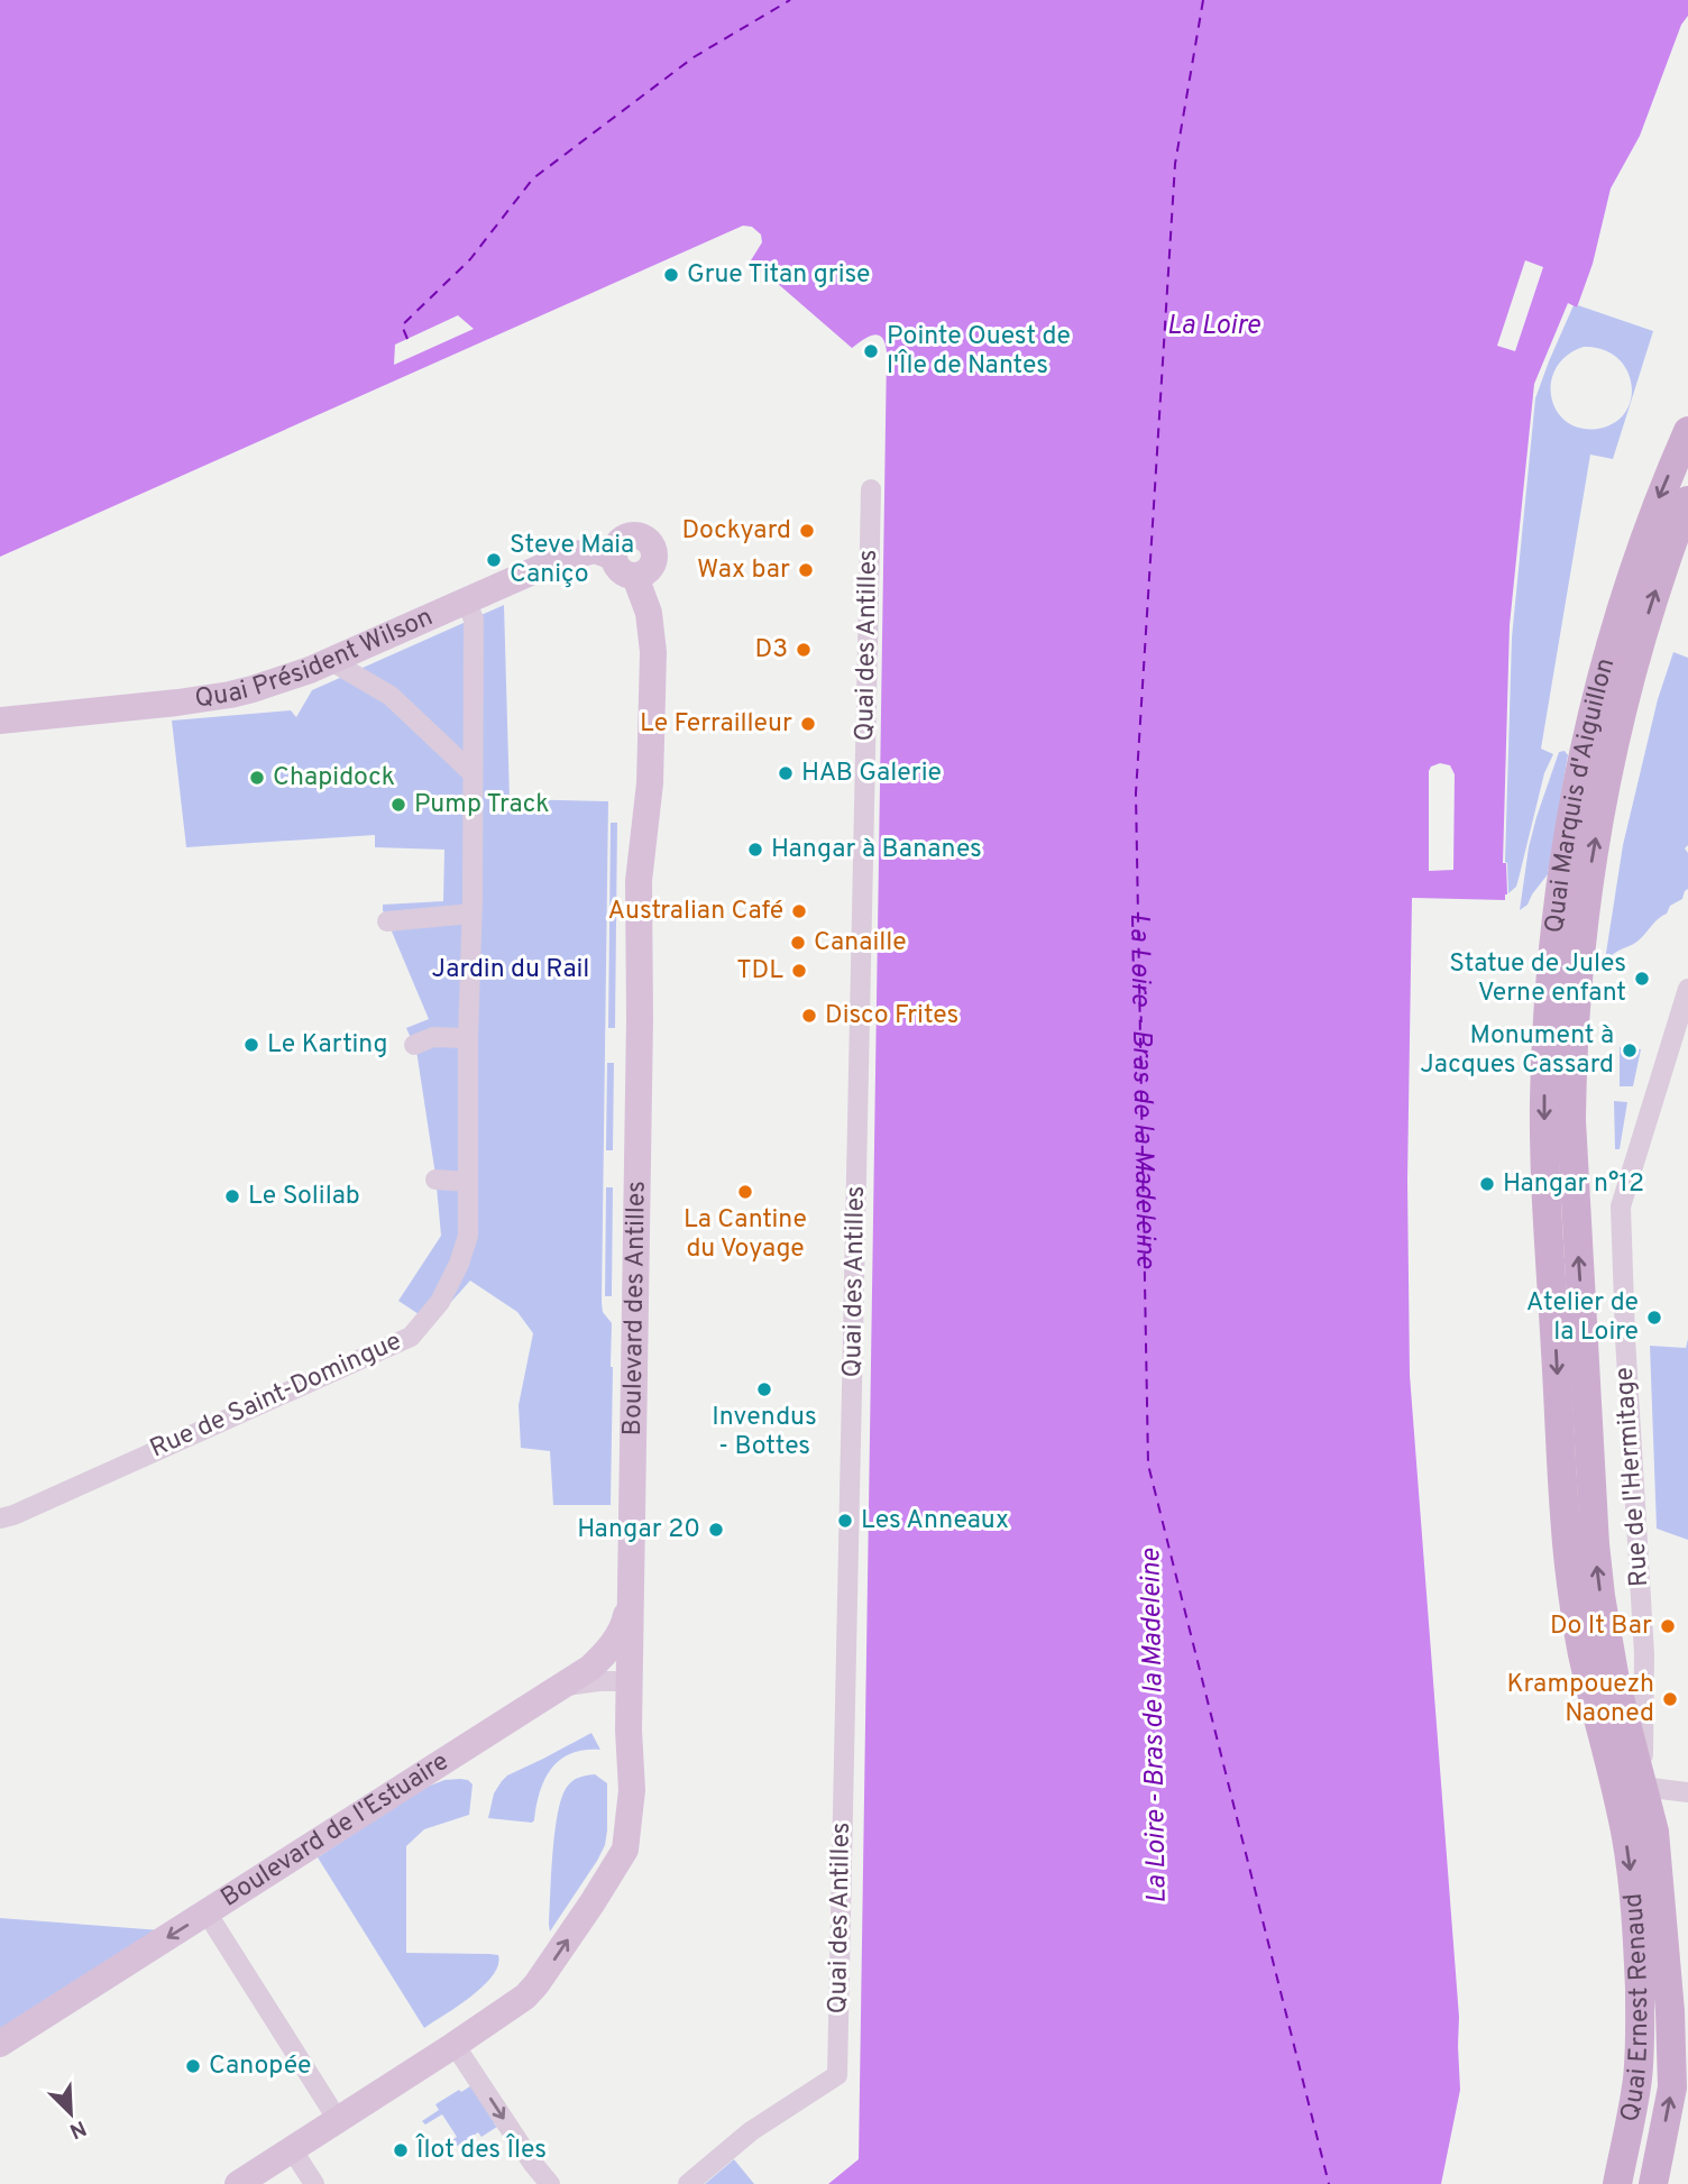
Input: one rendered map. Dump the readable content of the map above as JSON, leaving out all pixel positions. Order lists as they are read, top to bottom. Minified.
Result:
{"streets":{"main road":["Quai Président Wilson","Quai Marquis d'Aiguillon","Boulevard des Antilles","Boulevard de l'Estuaire","Quai Ernest Renaud"],"street":["Quai des Antilles","Rue de Saint-Domingue","Rue de l'Hermitage"]},"crossings":[["Quai Président Wilson","Boulevard des Antilles"],["Quai Président Wilson","Rue de Saint-Domingue"],["Quai Marquis d'Aiguillon","Rue de l'Hermitage"],["Quai Marquis d'Aiguillon","Quai Ernest Renaud"],["Boulevard des Antilles","Boulevard de l'Estuaire"],["Rue de l'Hermitage","Quai Ernest Renaud"]],"water":["La Loire","La Loire - Bras de la Madeleine"],"parks":["Jardin du Rail"],"places":["Grue Titan grise","Pointe Ouest de l'Île de Nantes","Dockyard","Steve Maia Caniço","Wax bar","D3","Le Ferrailleur","HAB Galerie","Chapidock","Pump Track","Hangar à Bananes","Australian Café","Canaille","TDL","Statue de Jules Verne enfant","Disco Frites","Le Karting","Monument à Jacques Cassard","Hangar n°12","La Cantine du Voyage","Le Solilab","Atelier de la Loire","Invendus - Bottes","Les Anneaux","Hangar 20","Do It Bar","Krampouezh Naoned","Canopée","Îlot des Îles"],"north":"bottom right"}
